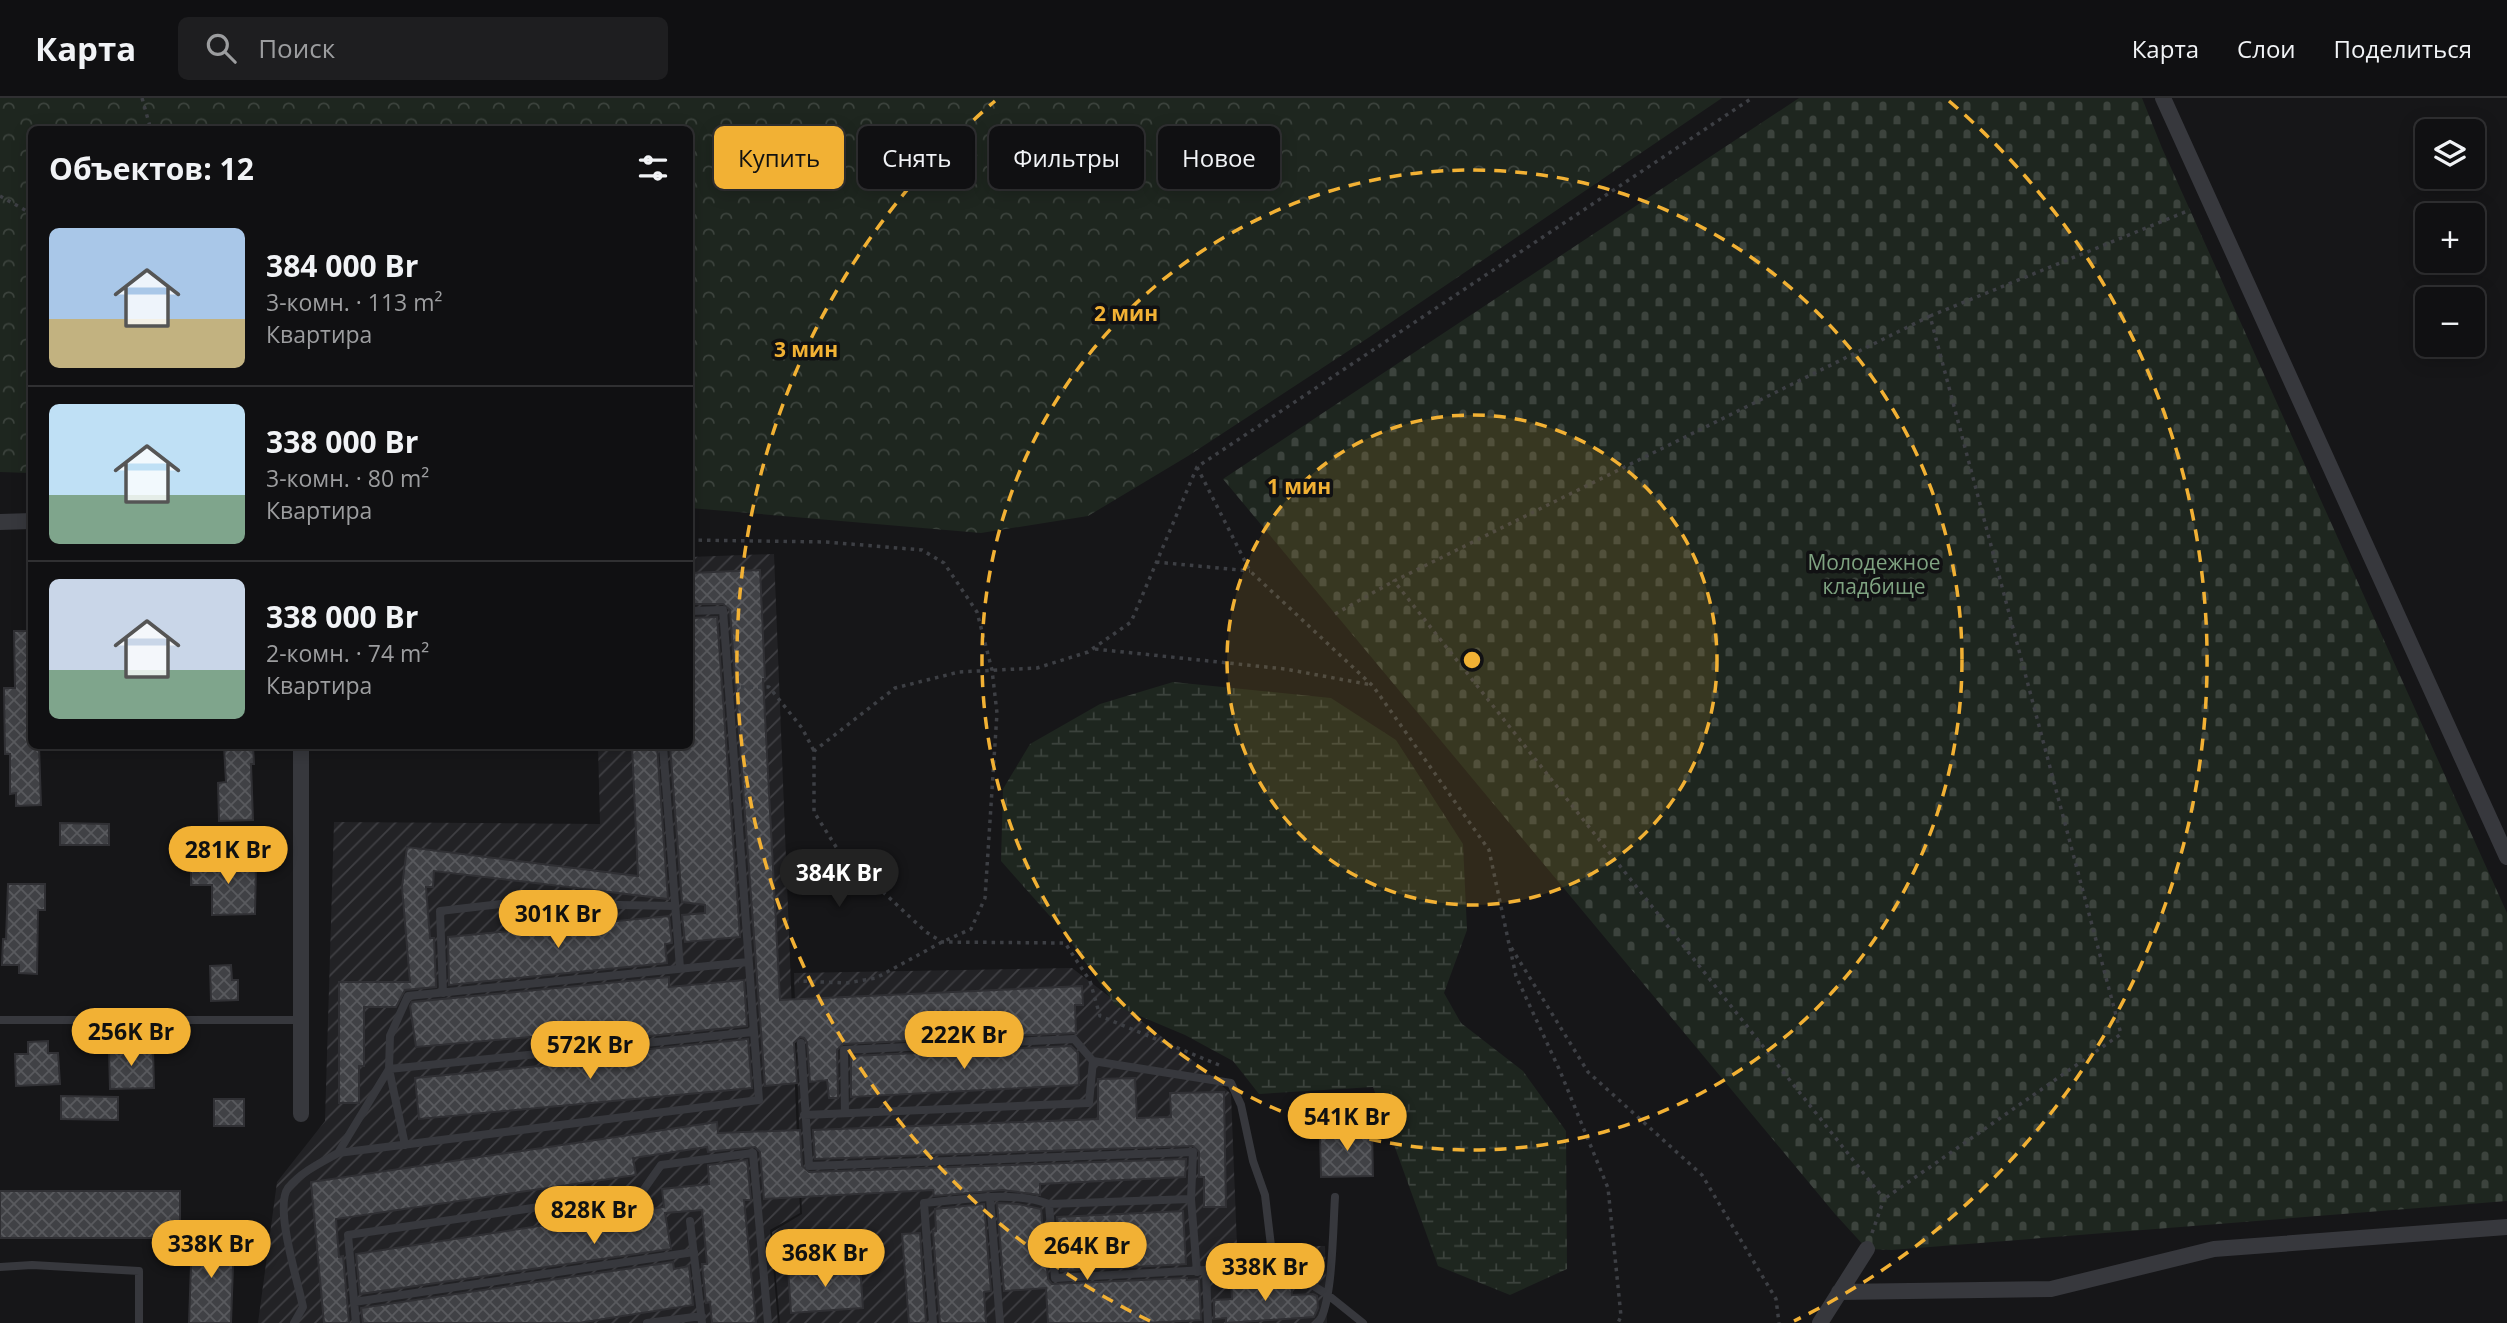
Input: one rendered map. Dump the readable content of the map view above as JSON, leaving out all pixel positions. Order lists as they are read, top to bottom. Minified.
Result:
{"parks":["Молодежное кладбище"],"page":{"header":"Карта","search":"Поиск","nav":["Карта","Слои","Поделиться"],"map_buttons":["+","−"],"chip":["Купить","Снять","Фильтры","Новое"],"heading":"Объектов: 12","list":[{"name":"384 000 Br","note":"3-комн. · 113 m² · Квартира"},{"name":"338 000 Br","note":"3-комн. · 80 m² · Квартира"},{"name":"338 000 Br","note":"2-комн. · 74 m² · Квартира"}],"price":["281K Br","384K Br","301K Br","256K Br","222K Br","572K Br","541K Br","828K Br","338K Br","264K Br","368K Br","338K Br"]},"rings":["2 мин","3 мин","1 мин"]}
